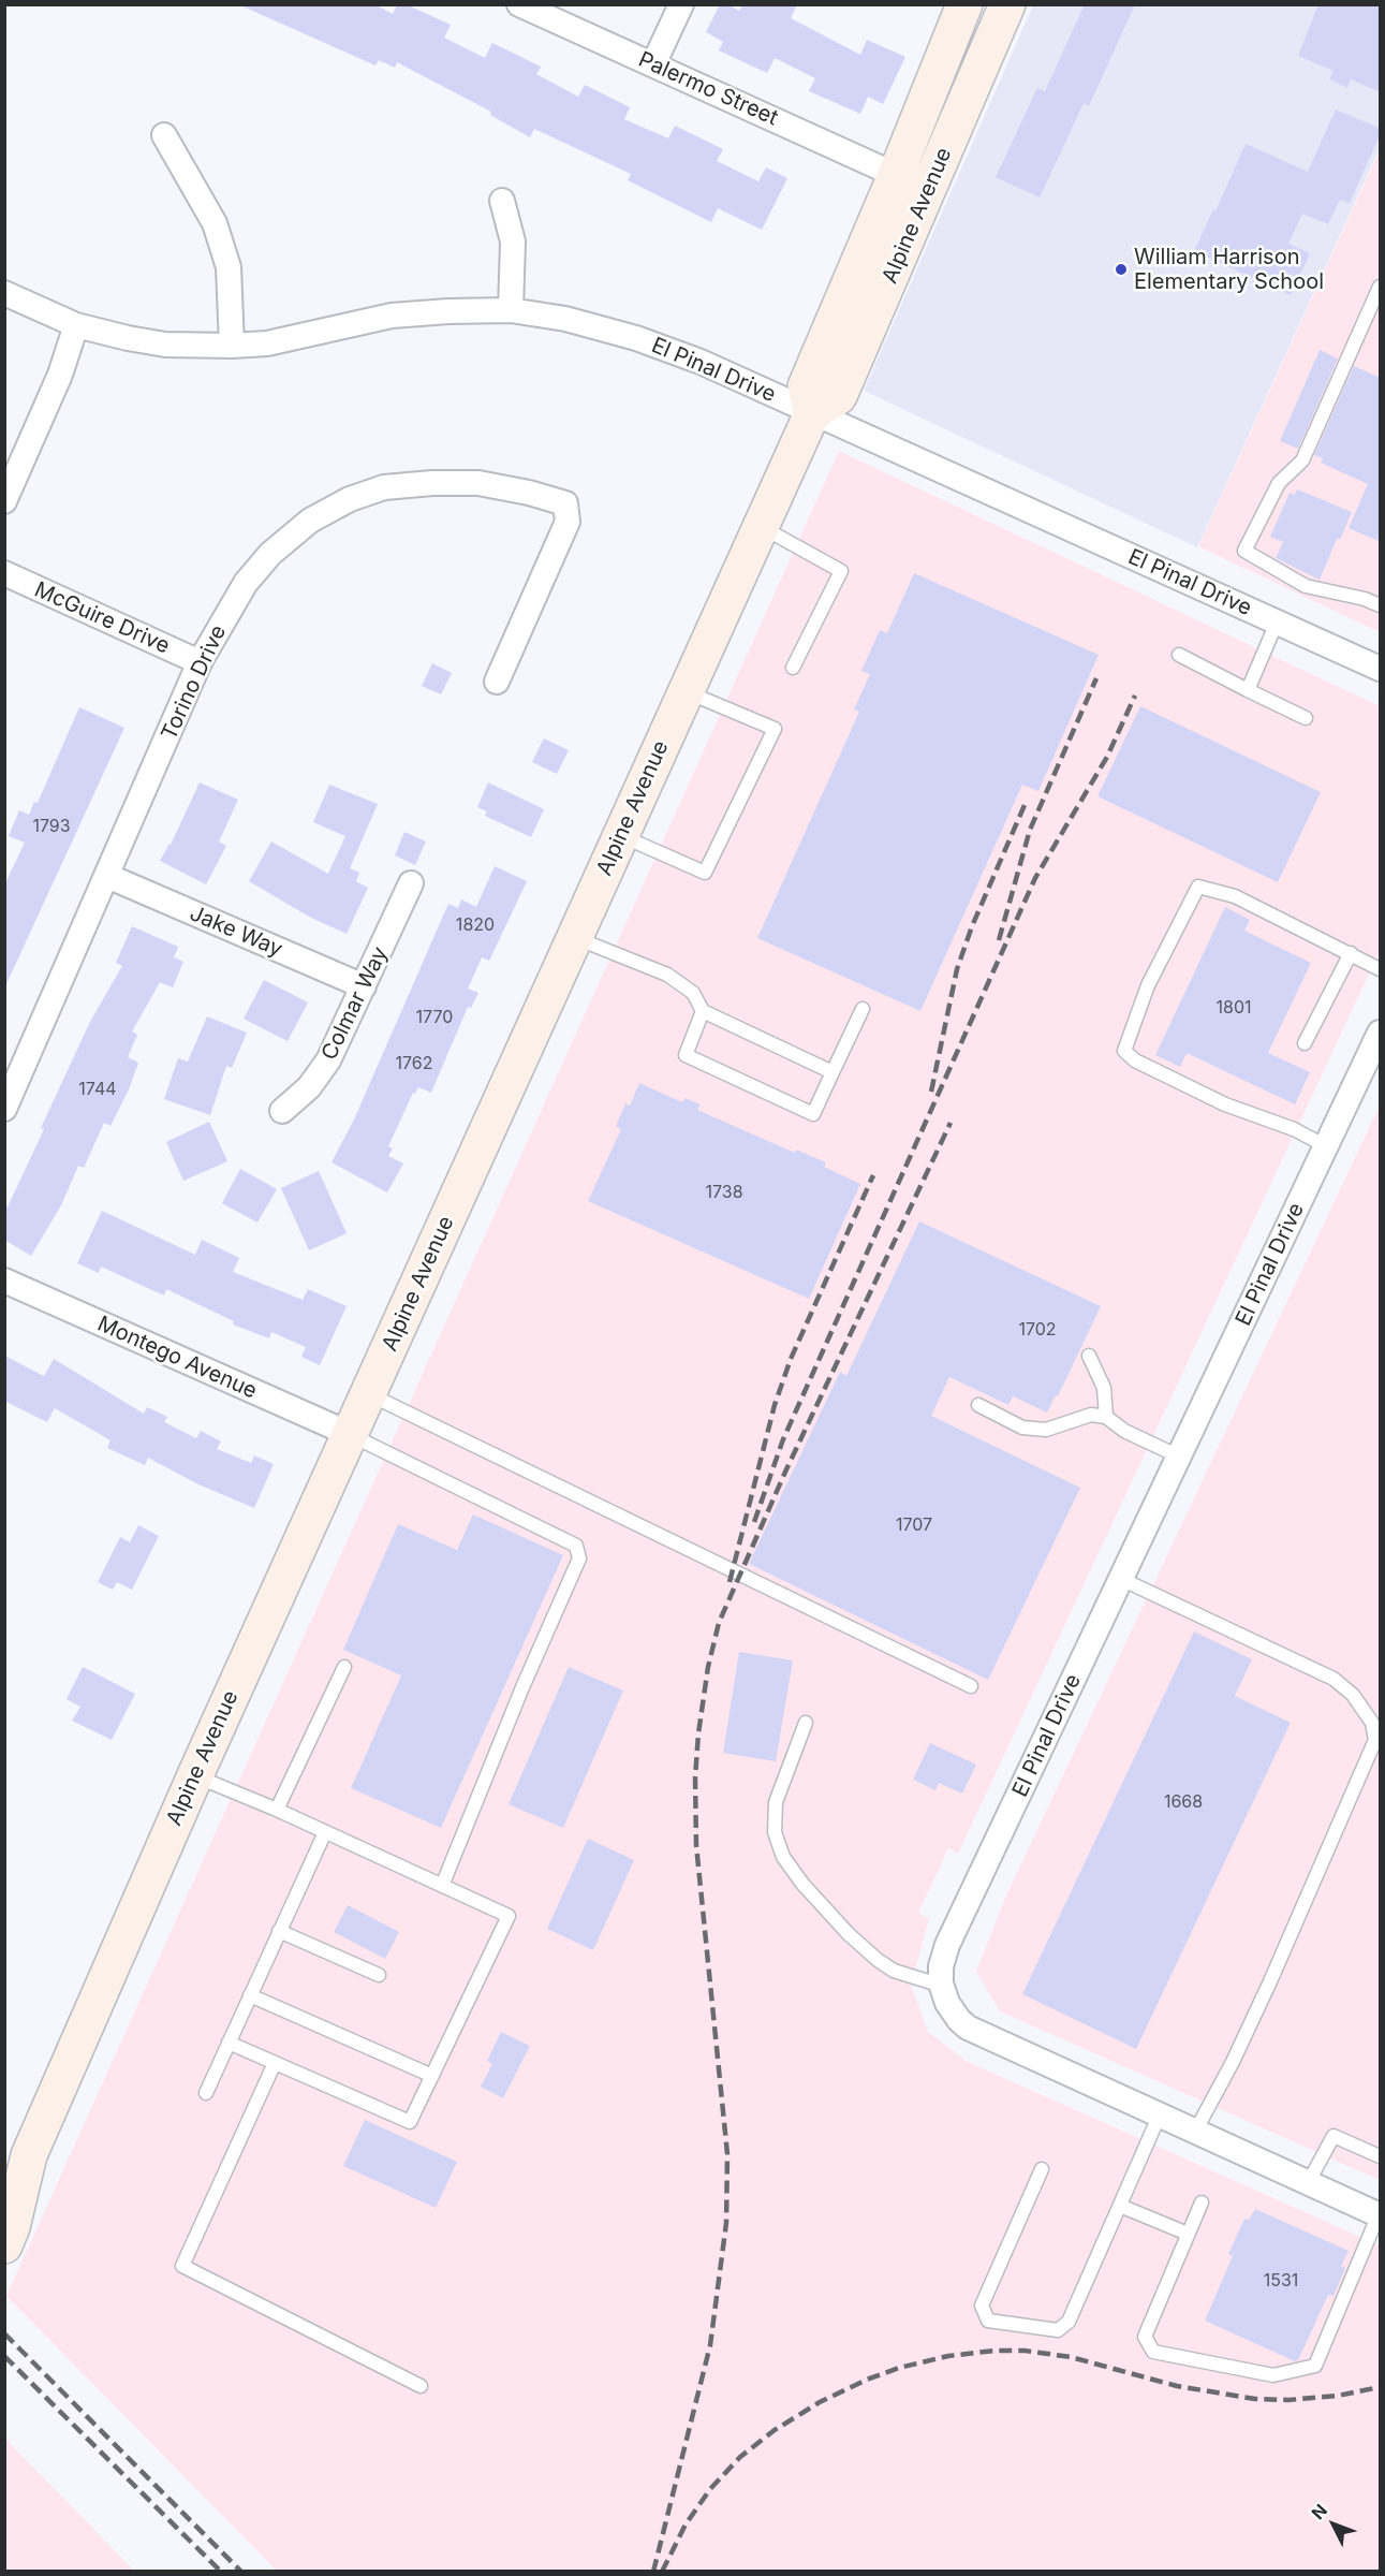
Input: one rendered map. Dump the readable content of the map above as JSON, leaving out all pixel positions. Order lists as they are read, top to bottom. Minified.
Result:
{"streets":{"street":["Palermo Street","Alpine Avenue","El Pinal Drive","McGuire Drive","Torino Drive","Jake Way","Colmar Way","Montego Avenue"]},"crossings":[["Palermo Street","Alpine Avenue"],["Alpine Avenue","El Pinal Drive"],["Alpine Avenue","Montego Avenue"],["McGuire Drive","Torino Drive"],["Torino Drive","Jake Way"],["Jake Way","Colmar Way"]],"places":["William Harrison Elementary School"],"house_numbers":["1793","1820","1801","1770","1762","1744","1738","1702","1707","1668","1531"],"north":"top left"}
